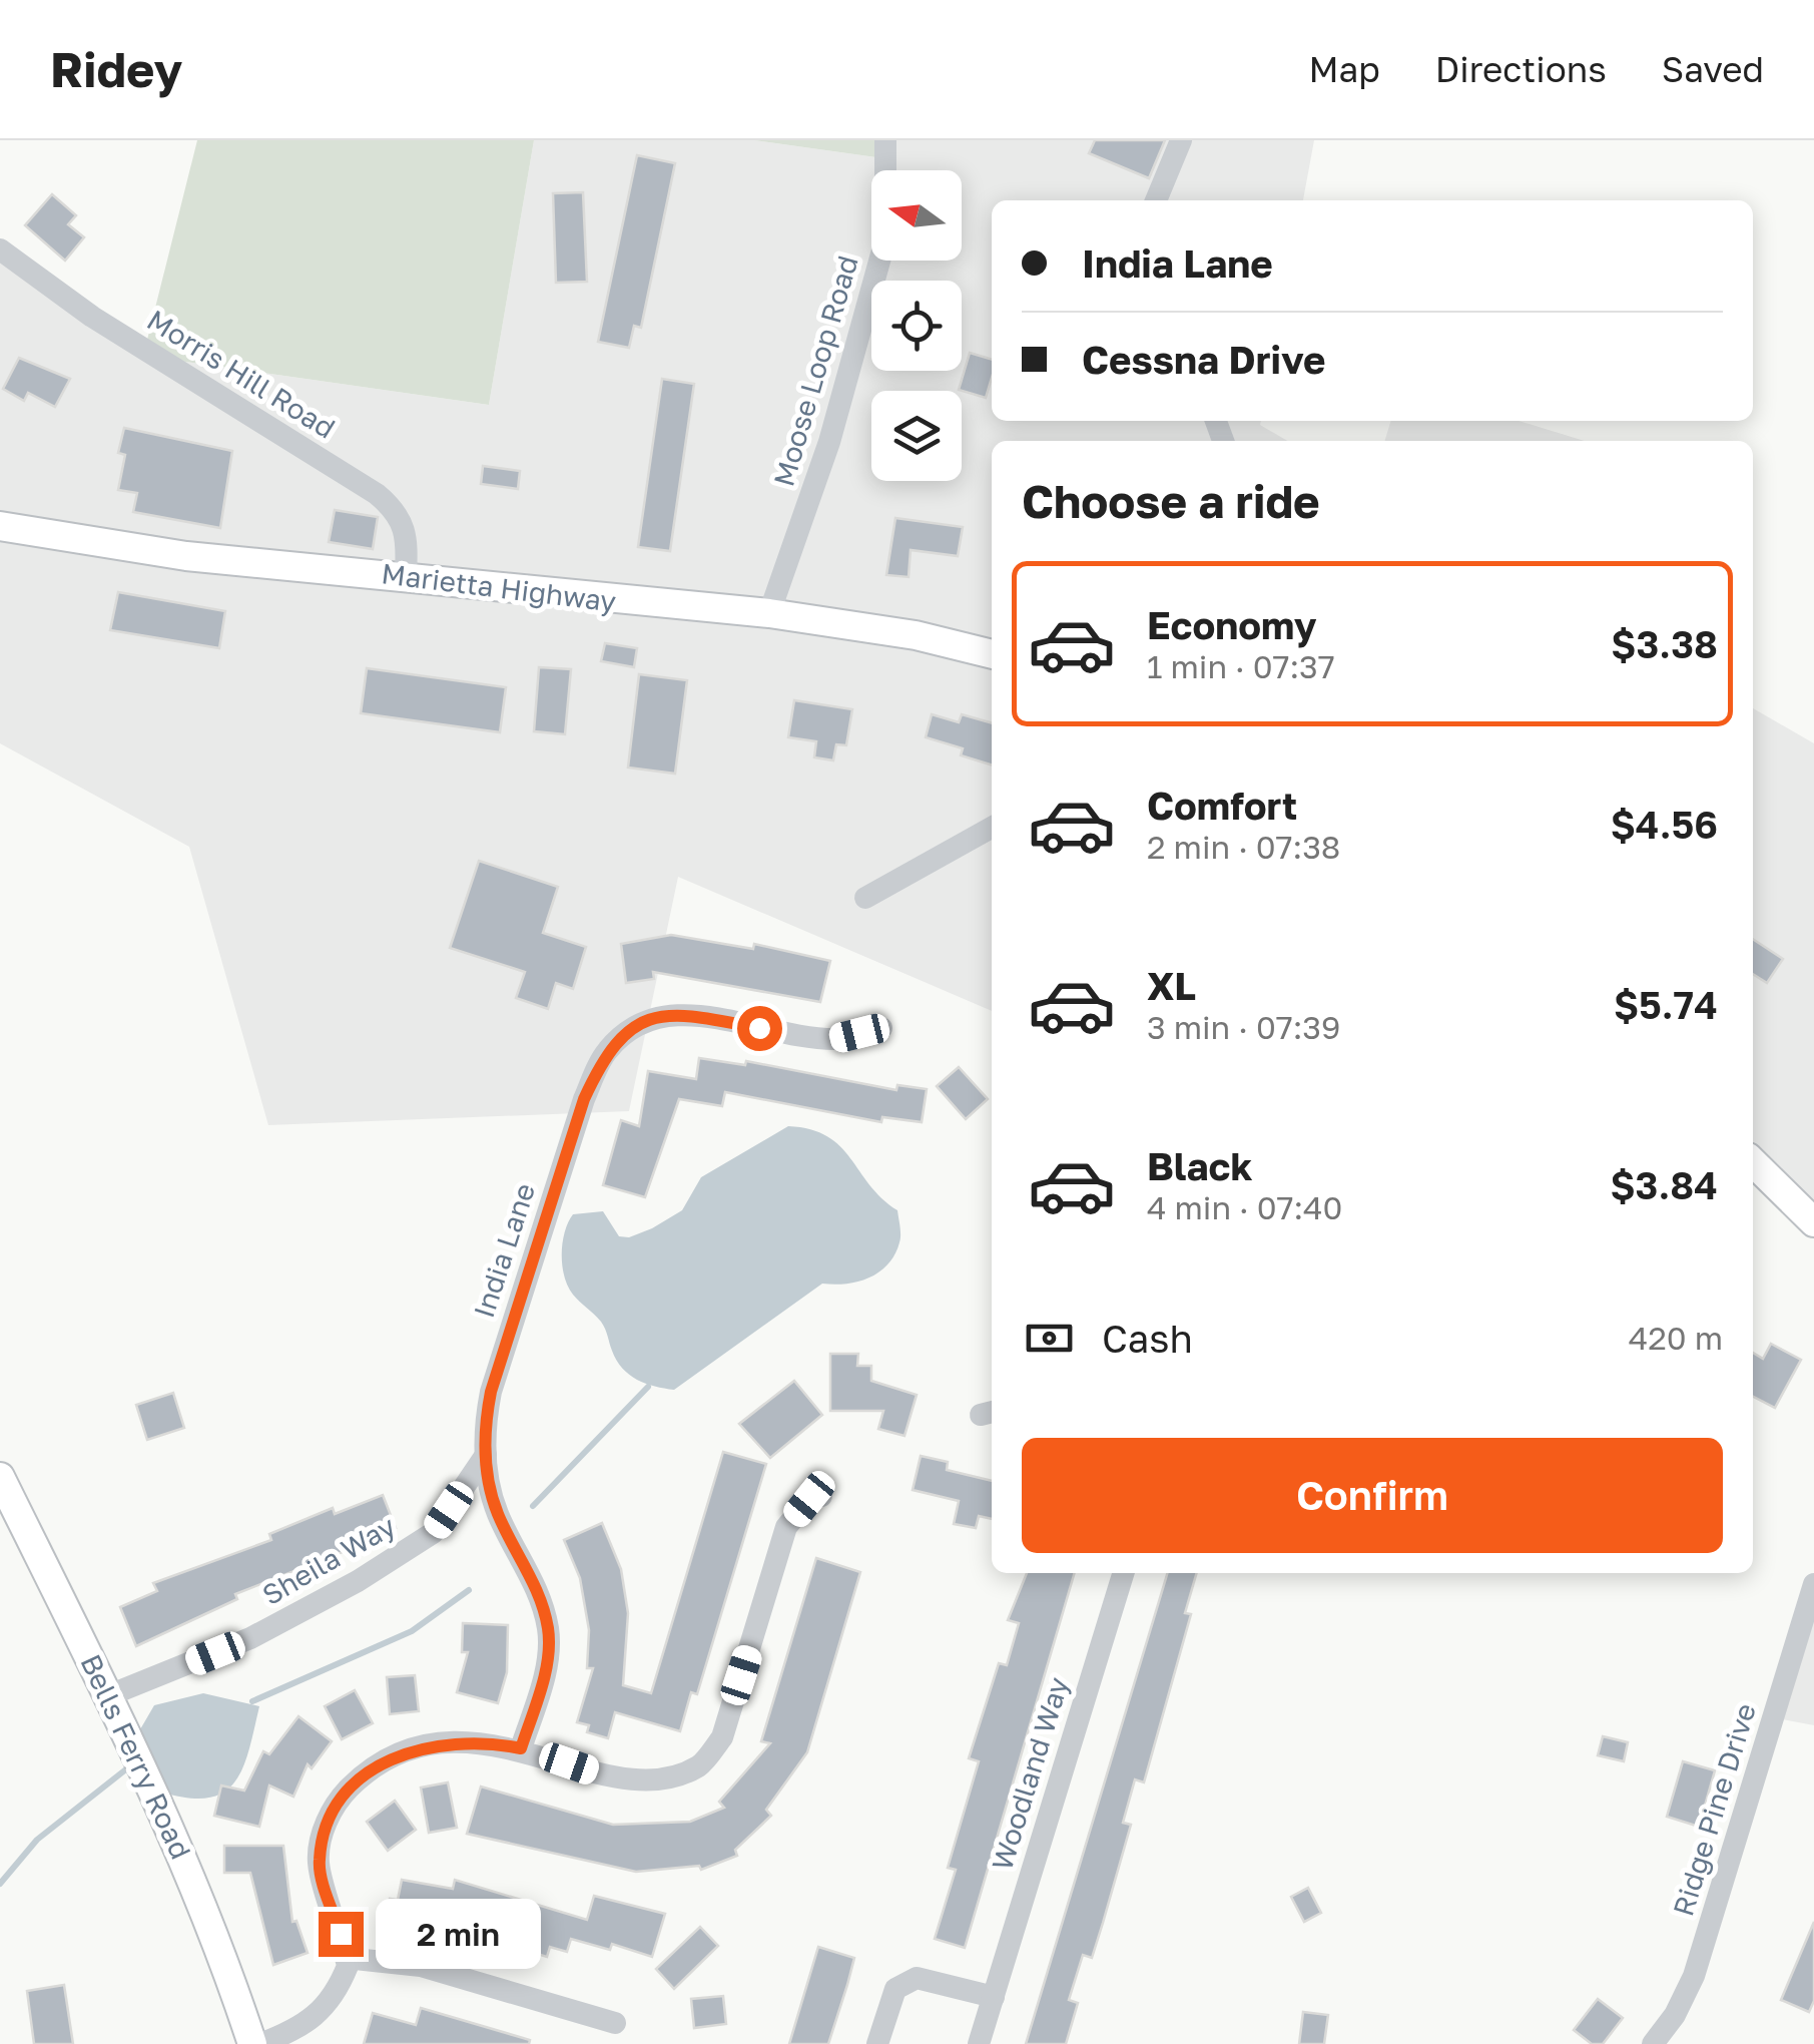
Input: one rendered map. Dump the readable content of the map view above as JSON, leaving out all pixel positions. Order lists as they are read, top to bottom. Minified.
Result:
{"streets":{"main road":["Marietta Highway","Bells Ferry Road"],"street":["Moose Loop Road","Morris Hill Road","India Lane","Sheila Way","Woodland Way","Ridge Pine Drive"]},"crossings":[["Moose Loop Road","Marietta Highway"],["Morris Hill Road","Marietta Highway"],["India Lane","Sheila Way"],["Sheila Way","Bells Ferry Road"]],"north":"left","page":{"header":"Ridey","nav":["Map","Directions","Saved"],"banner":["India Lane","Cessna Drive"],"heading":"Choose a ride","list":[{"name":"Economy","note":"1 min · 07:37","value":"$3.38"},{"name":"Comfort","note":"2 min · 07:38","value":"$4.56"},{"name":"XL","note":"3 min · 07:39","value":"$5.74"},{"name":"Black","note":"4 min · 07:40","value":"$3.84"}],"pay":["Cash","420 m"],"buttons":"Confirm","bubble":"2 min"}}
